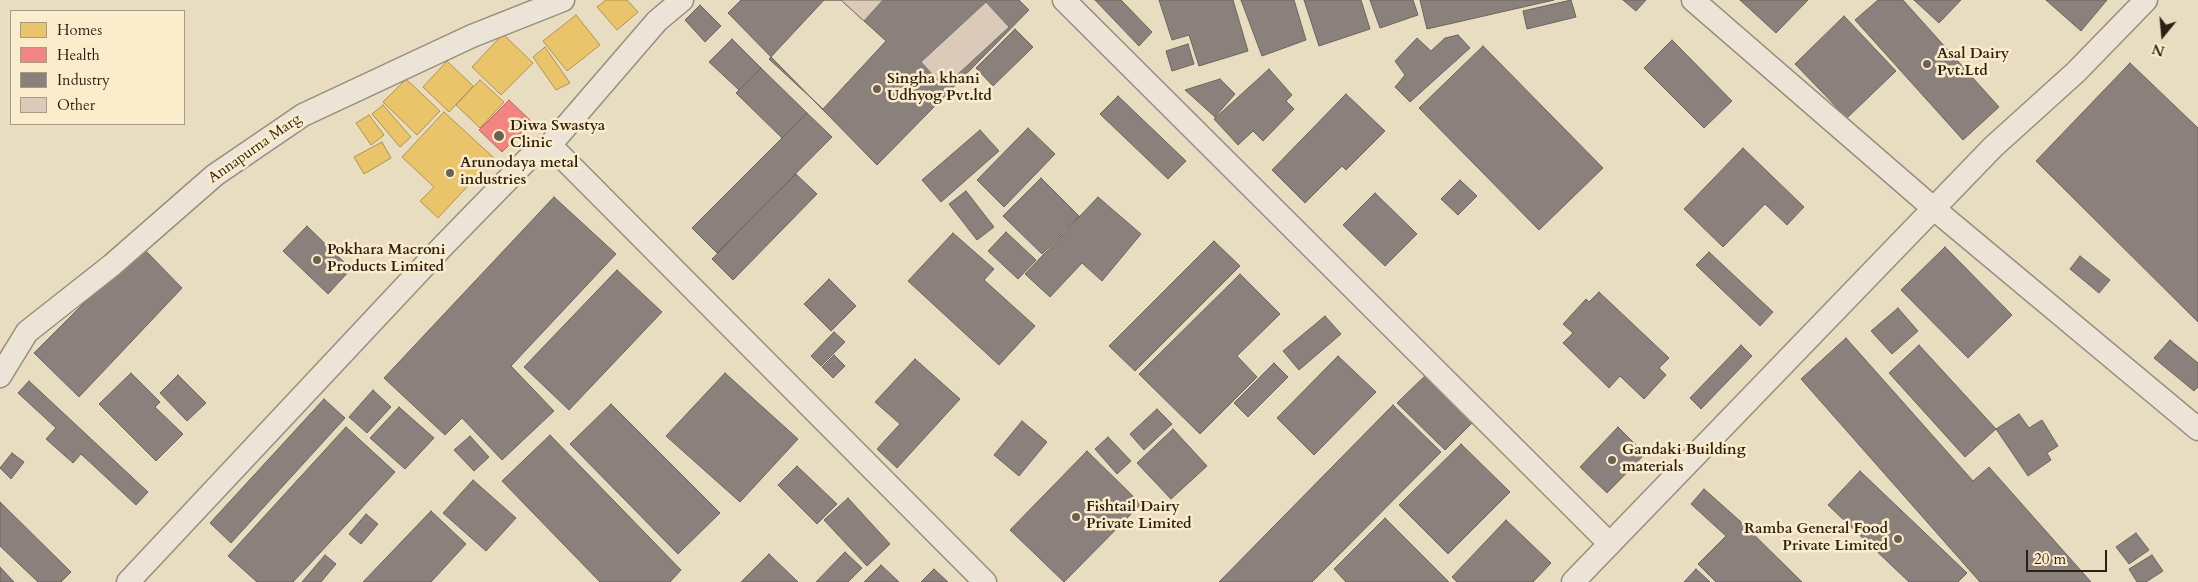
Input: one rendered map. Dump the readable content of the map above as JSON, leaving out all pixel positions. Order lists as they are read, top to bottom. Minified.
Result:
{"streets":{"street":["Annapurna Marg"]},"places":["Asal Dairy Pvt.Ltd","Singha khani Udhyog Pvt.ltd","Diwa Swastya Clinic","Arunodaya metal industries","Pokhara Macroni Products Limited","Gandaki Building materials","Fishtail Dairy Private Limited","Ramba General Food Private Limited"],"legend":["Homes","Health","Industry","Other"],"scale_bar":"20 m","north":"bottom"}
